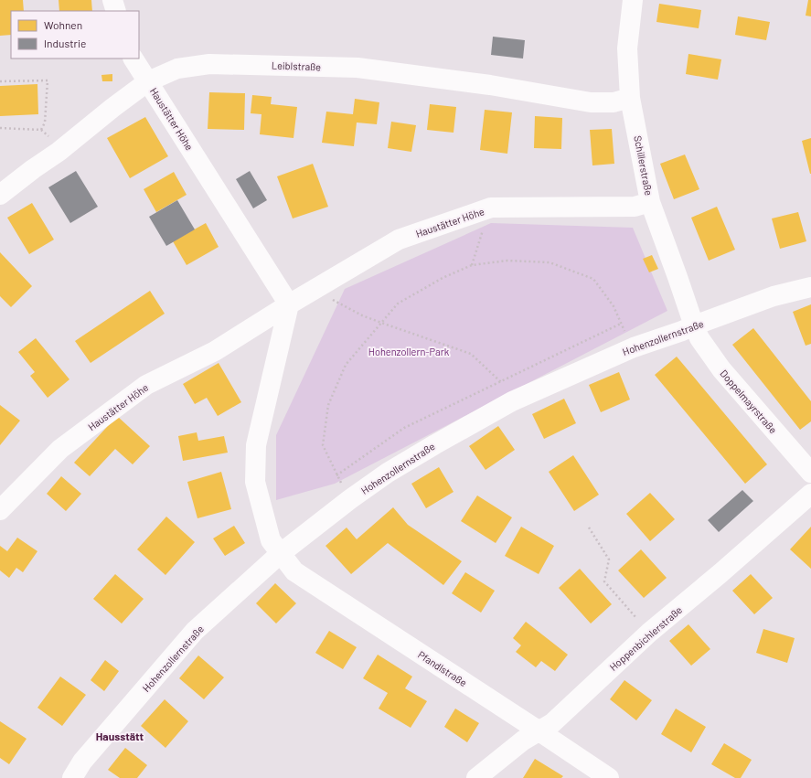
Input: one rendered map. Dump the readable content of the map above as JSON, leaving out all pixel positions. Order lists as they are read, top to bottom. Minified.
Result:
{"streets":{"street":["Leiblstraße","Haustätter Höhe","Schillerstraße","Hohenzollernstraße","Doppelmayrstraße","Hoppenbichlerstraße","Pfandlstraße"]},"crossings":[["Leiblstraße","Haustätter Höhe"],["Leiblstraße","Schillerstraße"],["Haustätter Höhe","Schillerstraße"],["Schillerstraße","Hohenzollernstraße"],["Schillerstraße","Doppelmayrstraße"],["Hohenzollernstraße","Doppelmayrstraße"],["Hohenzollernstraße","Pfandlstraße"],["Hoppenbichlerstraße","Pfandlstraße"]],"districts":["Hausstätt"],"parks":["Hohenzollern-Park"],"legend":["Wohnen","Industrie"]}
